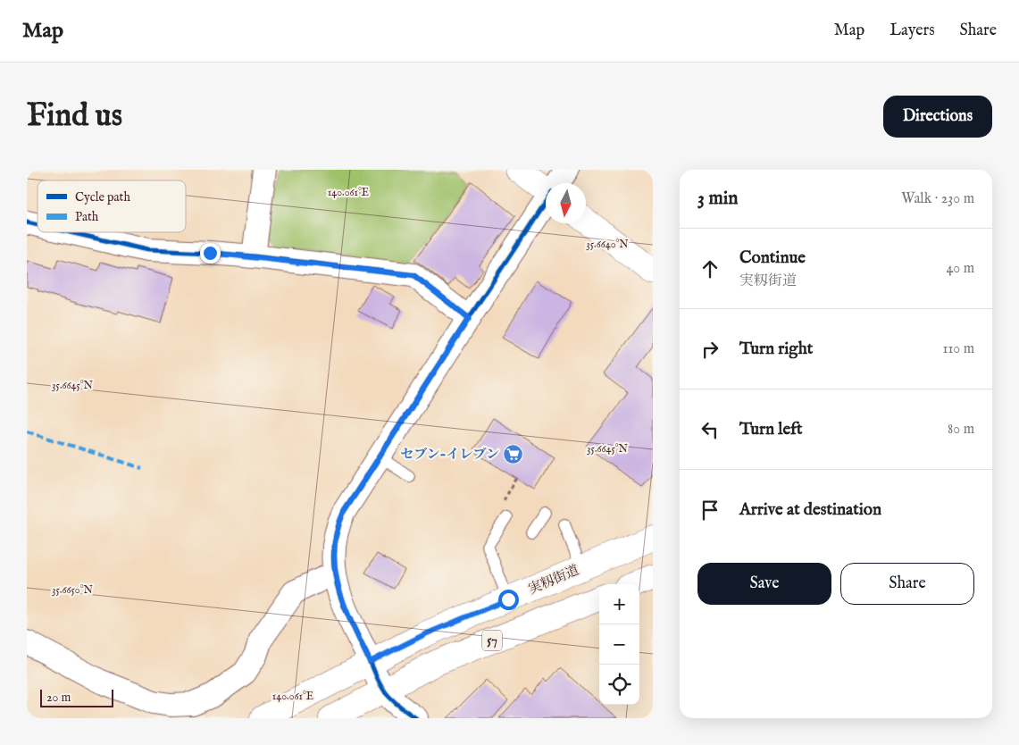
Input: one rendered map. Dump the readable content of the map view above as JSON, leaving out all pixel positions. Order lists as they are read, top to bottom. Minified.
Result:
{"streets":{"main road":["実籾街道","57"]},"places":{"supermarket":["セブン-イレブン"]},"legend":["Cycle path","Path"],"scale_bar":"20 m","north":"bottom","page":{"header":"Map","nav":["Map","Layers","Share"],"buttons":["Directions",["Save","Share"]],"title":"Find us","heading":["3 min","Walk · 230 m"],"list":[["Continue","実籾街道","40 m"],["Turn right","110 m"],["Turn left","80 m"],"Arrive at destination"],"map_buttons":["+","−"],"scale":"20 m"},"coordinates":["140.061°E","35.6640°N","35.6645°N","35.6650°N"]}
